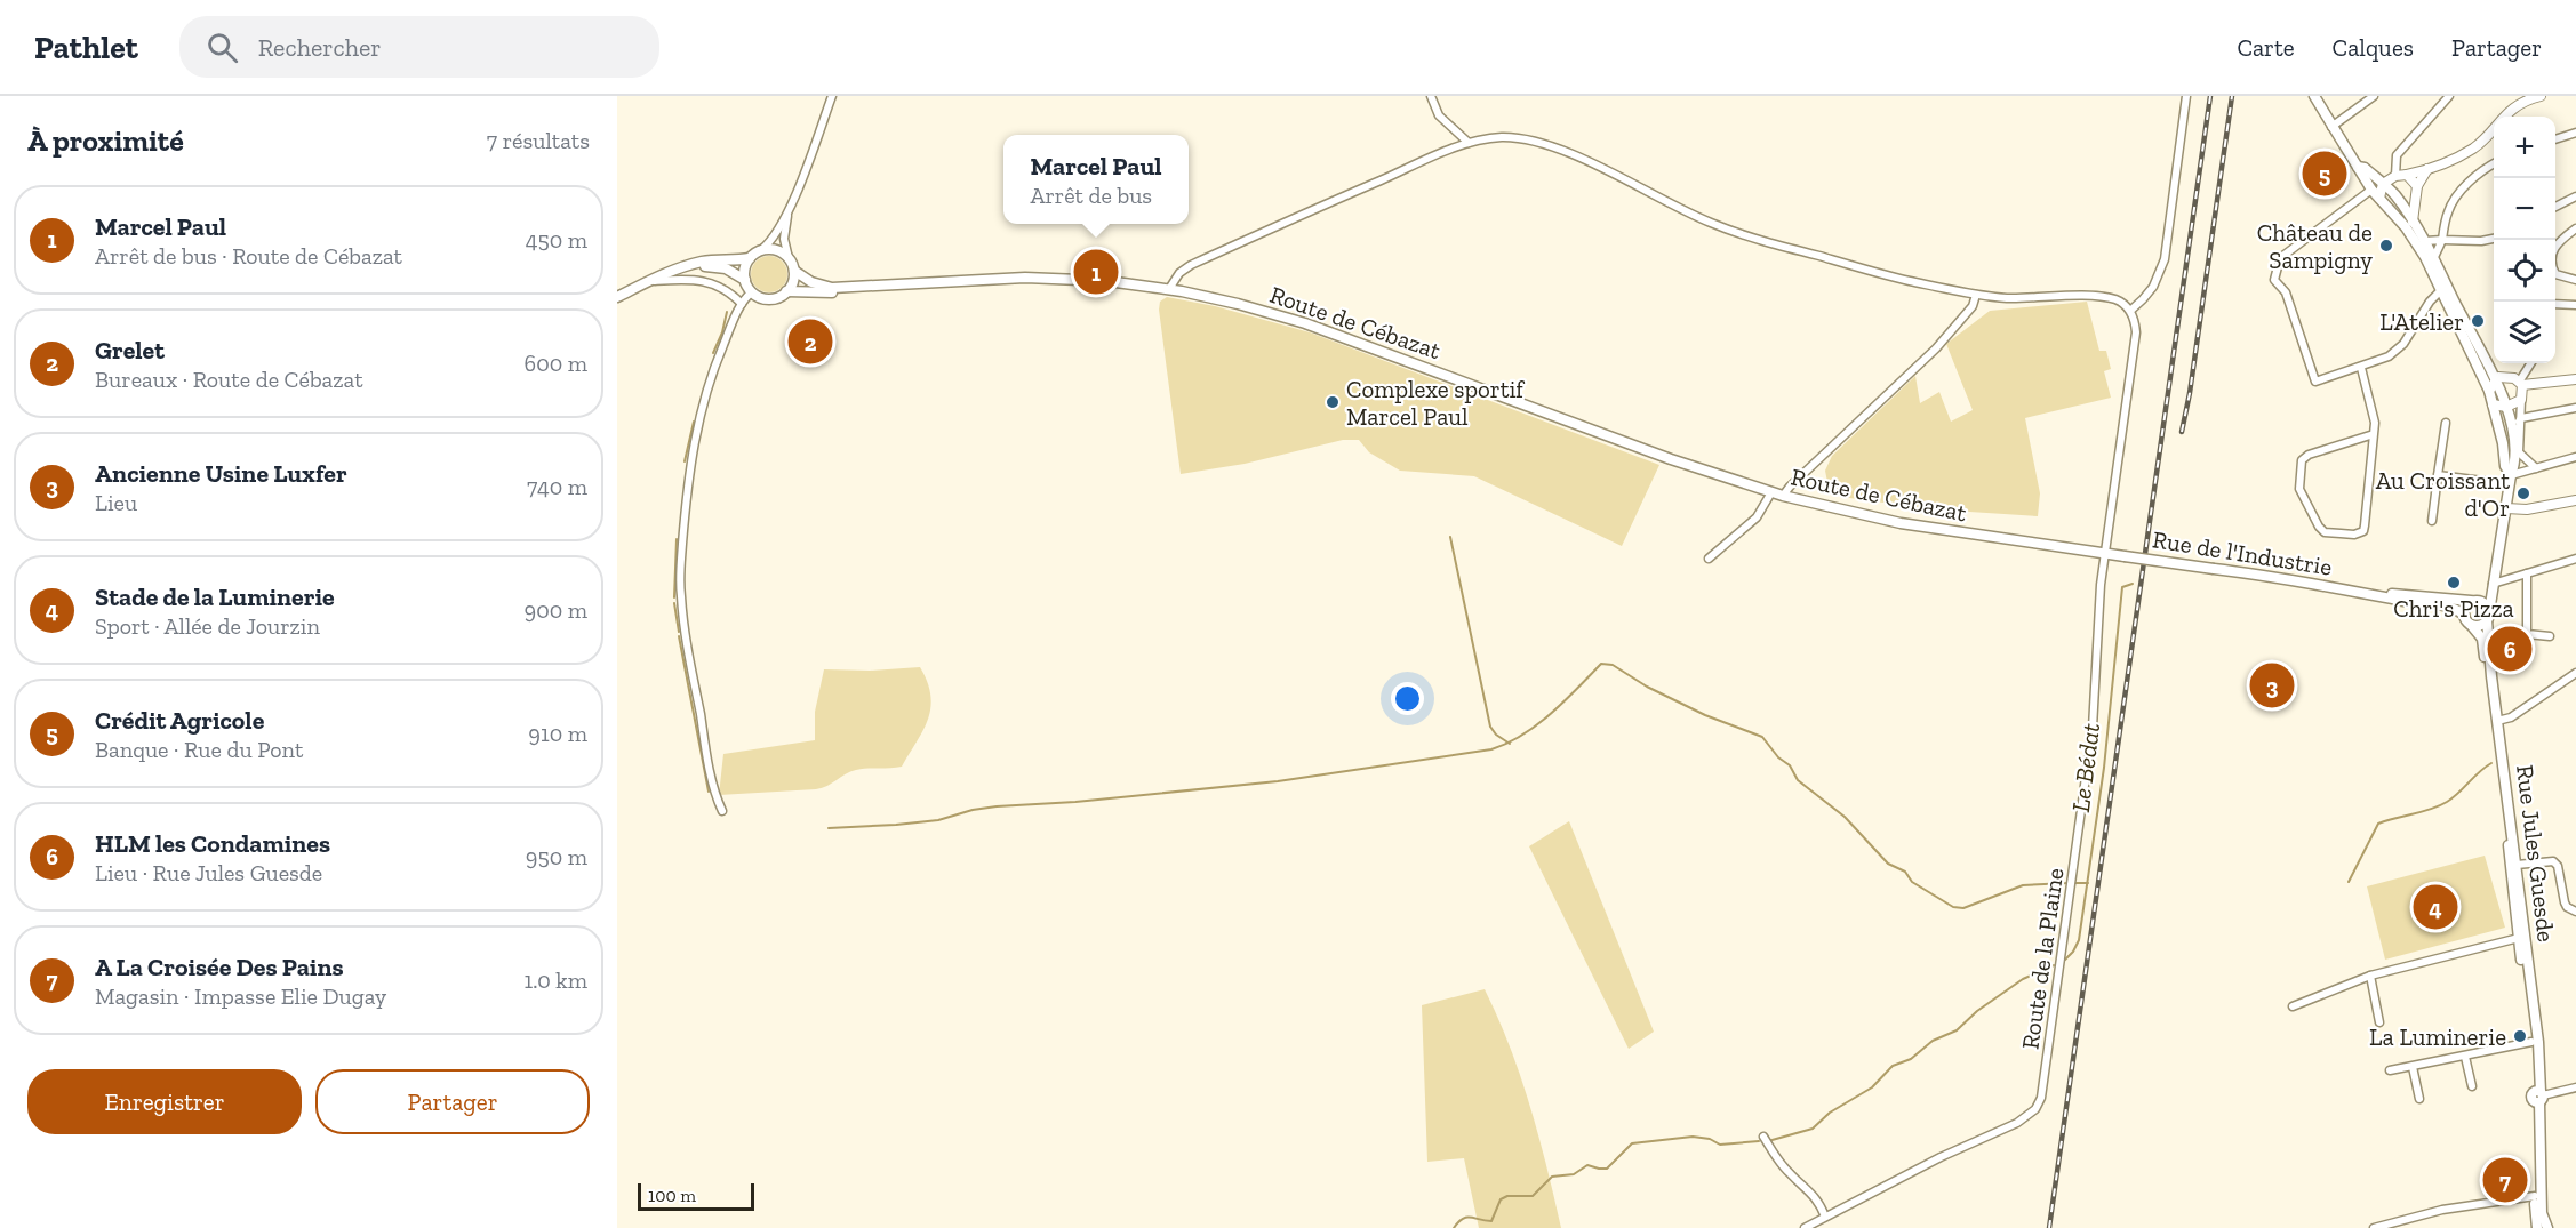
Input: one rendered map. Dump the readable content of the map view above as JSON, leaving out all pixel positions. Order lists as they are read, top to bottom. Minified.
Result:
{"streets":{"main road":["Route de Cébazat","Rue de l'Industrie","Rue Jules Guesde"],"street":["Route de la Plaine"]},"crossings":[["Route de Cébazat","Rue de l'Industrie"],["Route de Cébazat","Route de la Plaine"],["Rue de l'Industrie","Rue Jules Guesde"],["Rue de l'Industrie","Route de la Plaine"]],"water":["Le Bédat"],"places":["Château de Sampigny","L'Atelier","Complexe sportif Marcel Paul","Au Croissant d'Or","Chri's Pizza","La Luminerie"],"scale_bar":"100 m","page":{"header":"Pathlet","search":"Rechercher","nav":["Carte","Calques","Partager"],"heading":["À proximité","7 résultats"],"map_buttons":["+","−"],"popup":["Marcel Paul","Arrêt de bus"],"pins":["5","1","2","6","3","4","7"],"list":[{"mark":"1","name":"Marcel Paul","note":"Arrêt de bus · Route de Cébazat","value":"450 m"},{"mark":"2","name":"Grelet","note":"Bureaux · Route de Cébazat","value":"600 m"},{"mark":"3","name":"Ancienne Usine Luxfer","note":"Lieu","value":"740 m"},{"mark":"4","name":"Stade de la Luminerie","note":"Sport · Allée de Jourzin","value":"900 m"},{"mark":"5","name":"Crédit Agricole","note":"Banque · Rue du Pont","value":"910 m"},{"mark":"6","name":"HLM les Condamines","note":"Lieu · Rue Jules Guesde","value":"950 m"},{"mark":"7","name":"A La Croisée Des Pains","note":"Magasin · Impasse Elie Dugay","value":"1.0 km"}],"buttons":["Enregistrer","Partager"],"scale":"100 m"}}
